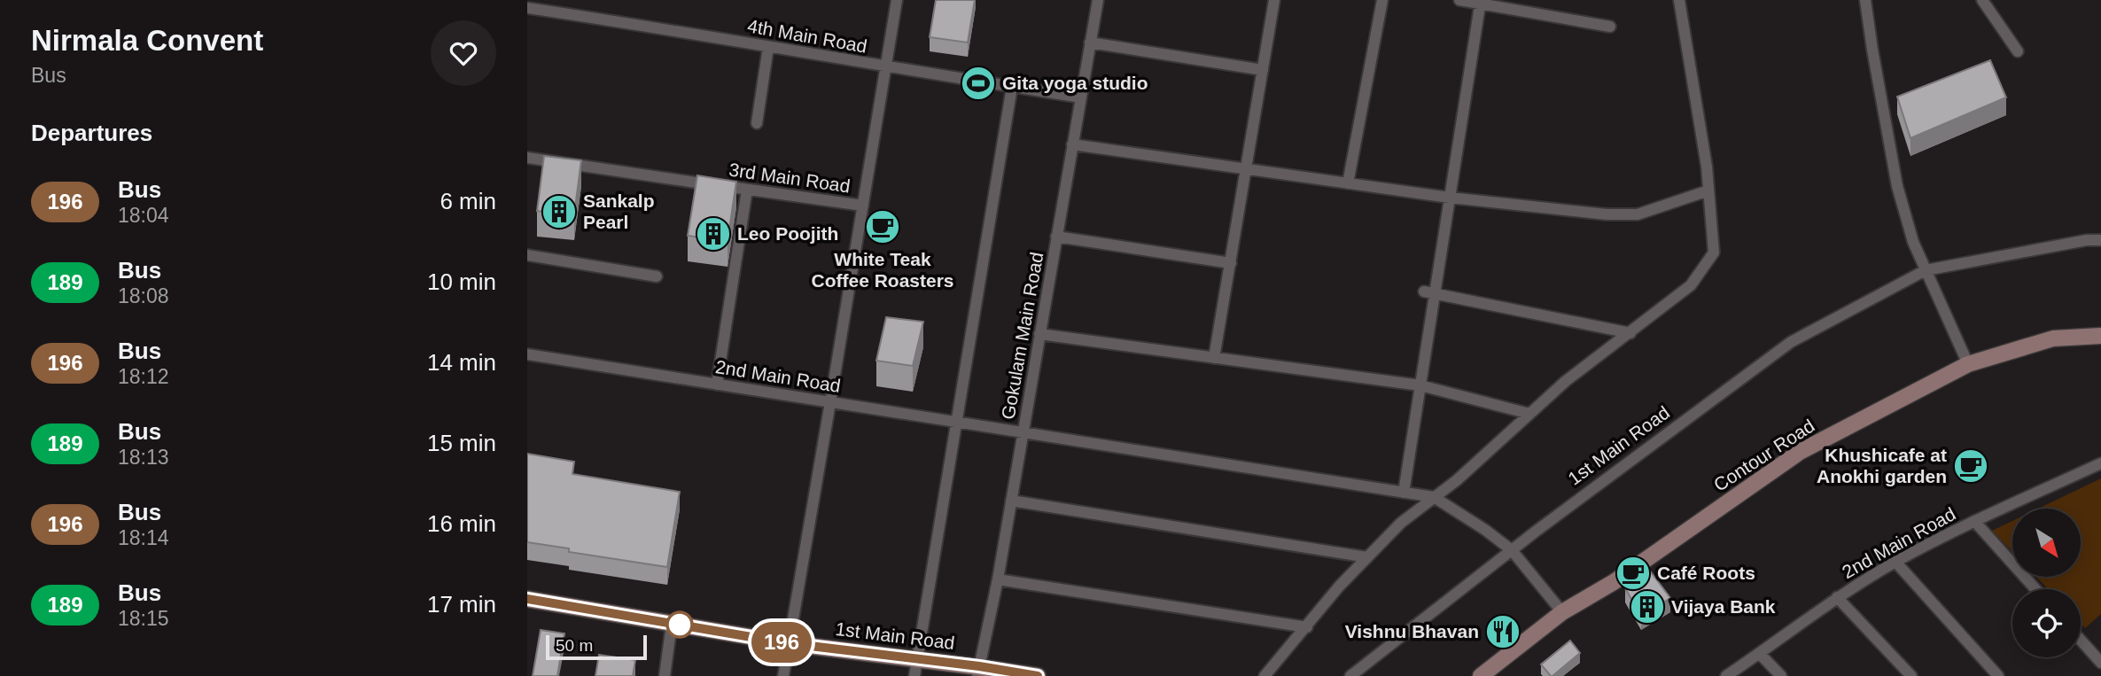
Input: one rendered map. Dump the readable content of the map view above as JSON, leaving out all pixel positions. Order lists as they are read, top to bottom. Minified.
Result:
{"streets":{"main road":["1st Main Road","Contour Road"],"street":["4th Main Road","3rd Main Road","Gokulam Main Road","2nd Main Road"]},"crossings":[["4th Main Road","Gokulam Main Road"],["Gokulam Main Road","2nd Main Road"],["Gokulam Main Road","1st Main Road"]],"places":{"sports":["Gita yoga studio"],"building":["Sankalp Pearl","Leo Poojith","Vijaya Bank"],"cafe":["White Teak Coffee Roasters","Khushicafe at Anokhi garden","Café Roots"],"restaurant":["Vishnu Bhavan"]},"lines":["bus line 196"],"scale_bar":"50 m","north":"bottom right","page":{"heading":[["Nirmala Convent","Bus"],"Departures"],"on_map":"196","list":[{"mark":"196","name":"Bus","note":"18:04","value":"6 min"},{"mark":"189","name":"Bus","note":"18:08","value":"10 min"},{"mark":"196","name":"Bus","note":"18:12","value":"14 min"},{"mark":"189","name":"Bus","note":"18:13","value":"15 min"},{"mark":"196","name":"Bus","note":"18:14","value":"16 min"},{"mark":"189","name":"Bus","note":"18:15","value":"17 min"}],"scale":"50 m"}}
